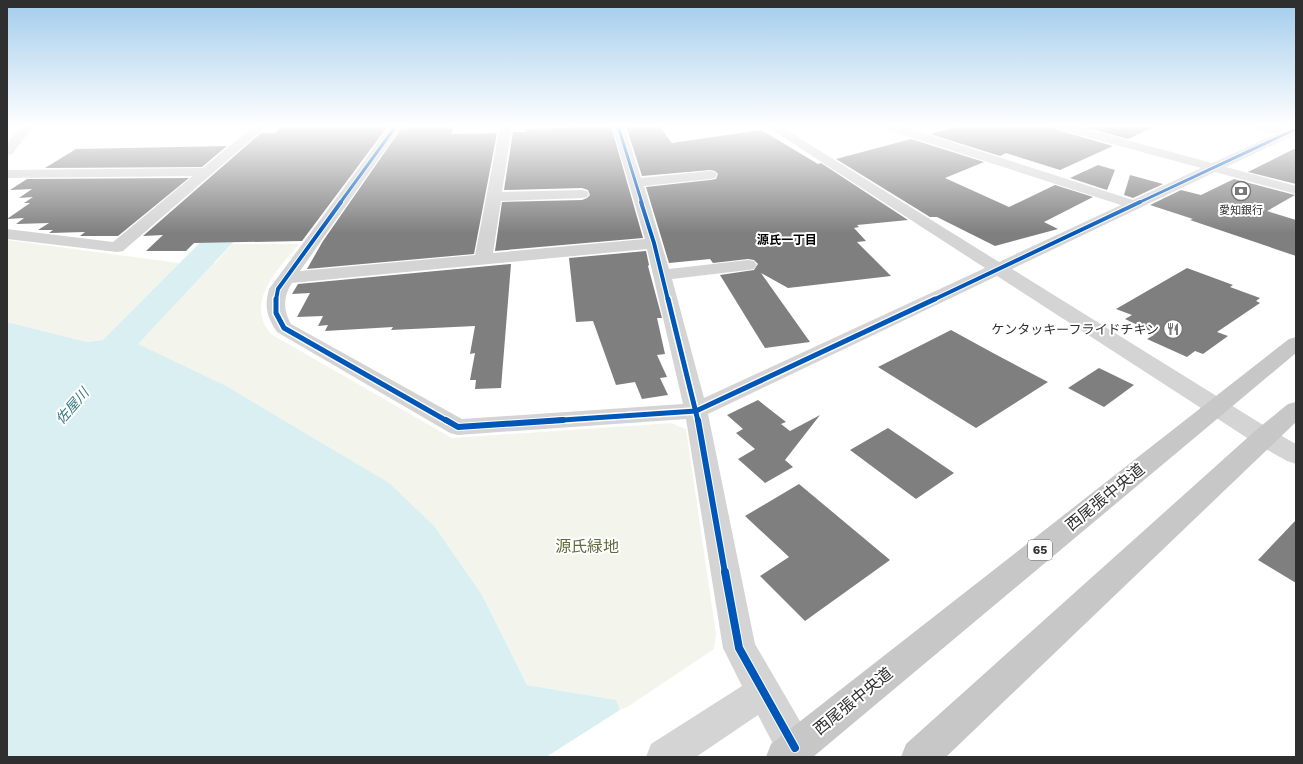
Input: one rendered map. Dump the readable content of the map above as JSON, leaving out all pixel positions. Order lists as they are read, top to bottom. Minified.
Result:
{"streets":{"main road":["西尾張中央道","65"]},"districts":["源氏一丁目"],"water":["佐屋川"],"parks":["源氏緑地"],"places":{"bank":["愛知銀行"],"restaurant":["ケンタッキーフライドチキン"]}}
